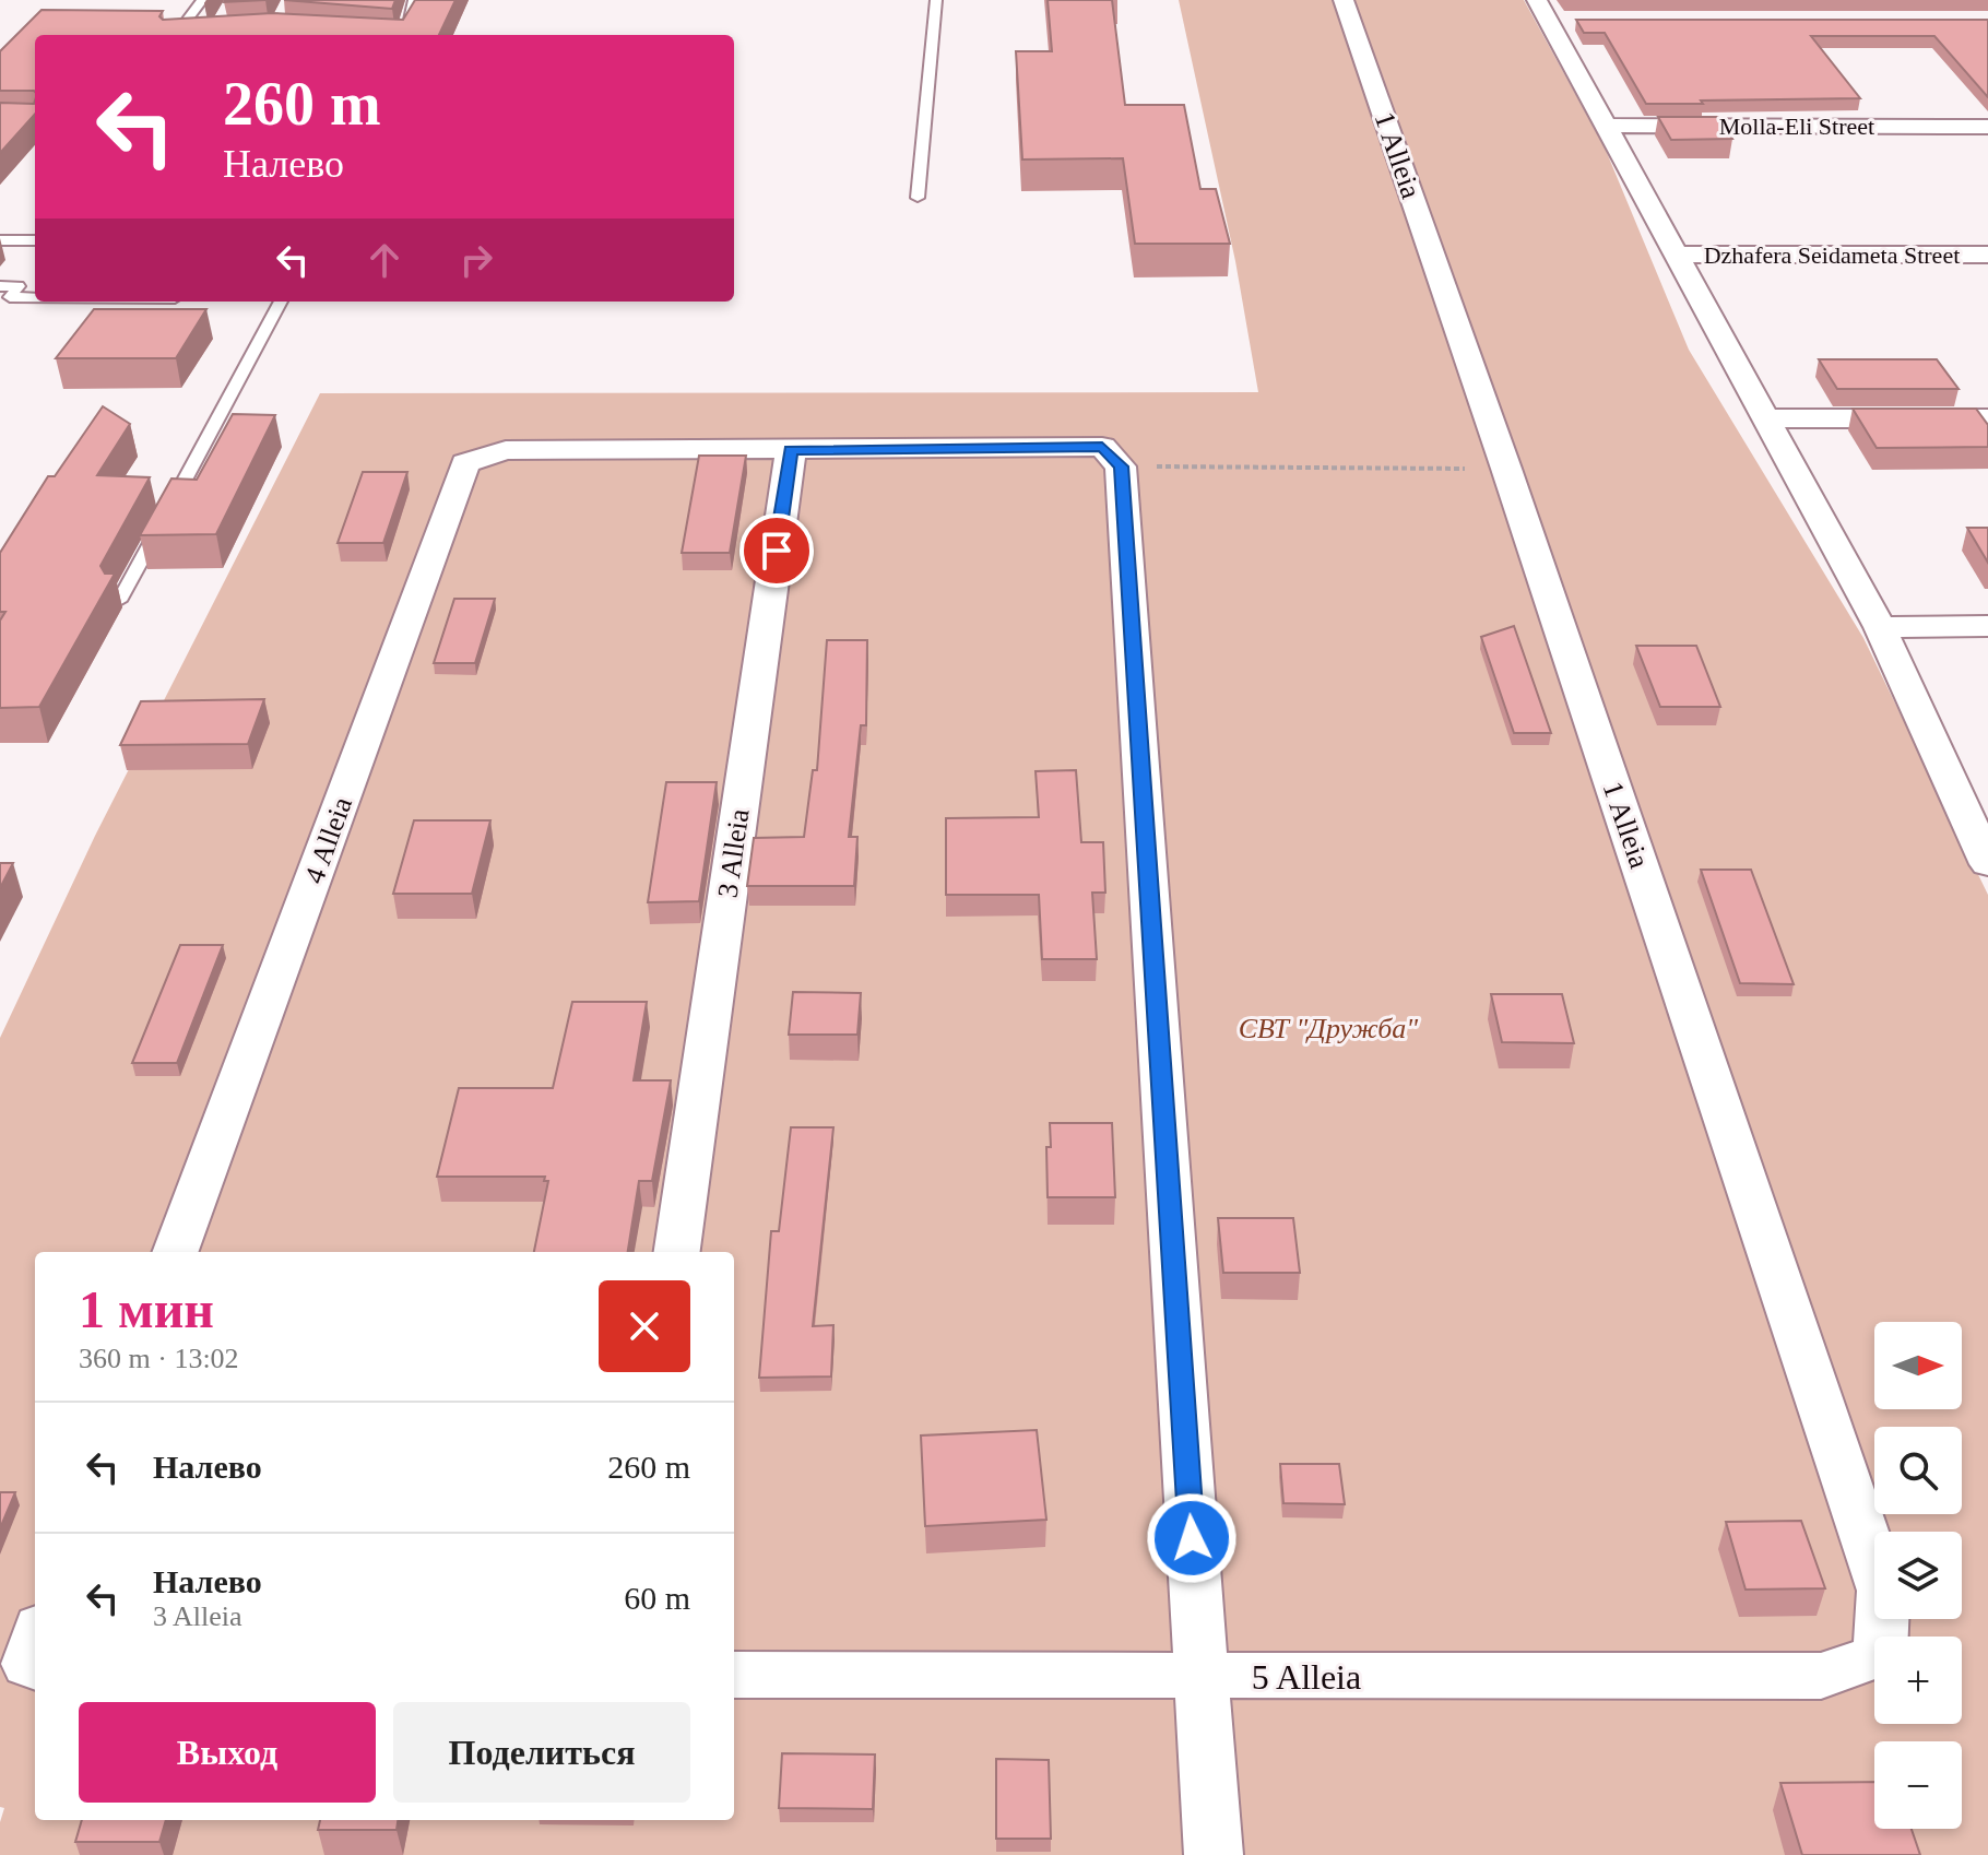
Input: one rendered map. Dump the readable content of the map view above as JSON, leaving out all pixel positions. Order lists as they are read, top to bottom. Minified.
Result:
{"streets":{"street":["Molla-Eli Street","1 Alleia","Dzhafera Seidameta Street","4 Alleia","3 Alleia","5 Alleia"]},"crossings":[["4 Alleia","3 Alleia"]],"parks":["СВТ \"Дружба\""],"north":"right","page":{"turn":["260 m","Налево"],"heading":["1 мин","360 m · 13:02"],"map_buttons":["+","−"],"list":[{"name":"Налево","value":"260 m"},{"name":"Налево","note":"3 Alleia","value":"60 m"}],"buttons":["Выход","Поделиться"]}}
